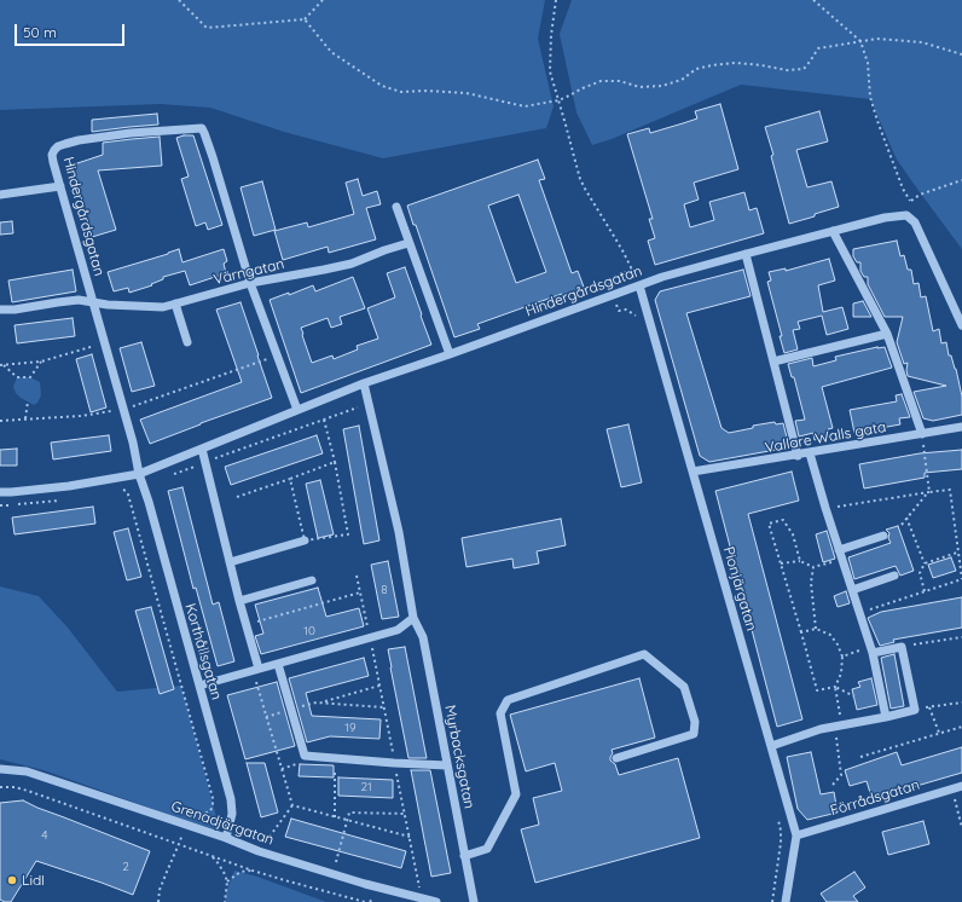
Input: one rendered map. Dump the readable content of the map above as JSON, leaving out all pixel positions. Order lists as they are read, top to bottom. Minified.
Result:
{"streets":{"street":["Hindergårdsgatan","Värngatan","Vallare Walls gata","Pionjärgatan","Korthållsgatan","Myrbacksgatan","Förrådsgatan","Grenadjärgatan"]},"crossings":[["Hindergårdsgatan","Värngatan"],["Hindergårdsgatan","Pionjärgatan"],["Hindergårdsgatan","Korthållsgatan"],["Hindergårdsgatan","Myrbacksgatan"],["Vallare Walls gata","Pionjärgatan"],["Pionjärgatan","Förrådsgatan"],["Korthållsgatan","Grenadjärgatan"]],"places":["Lidl"],"house_numbers":["8","10","19","21","4","2"],"scale_bar":"50 m"}
